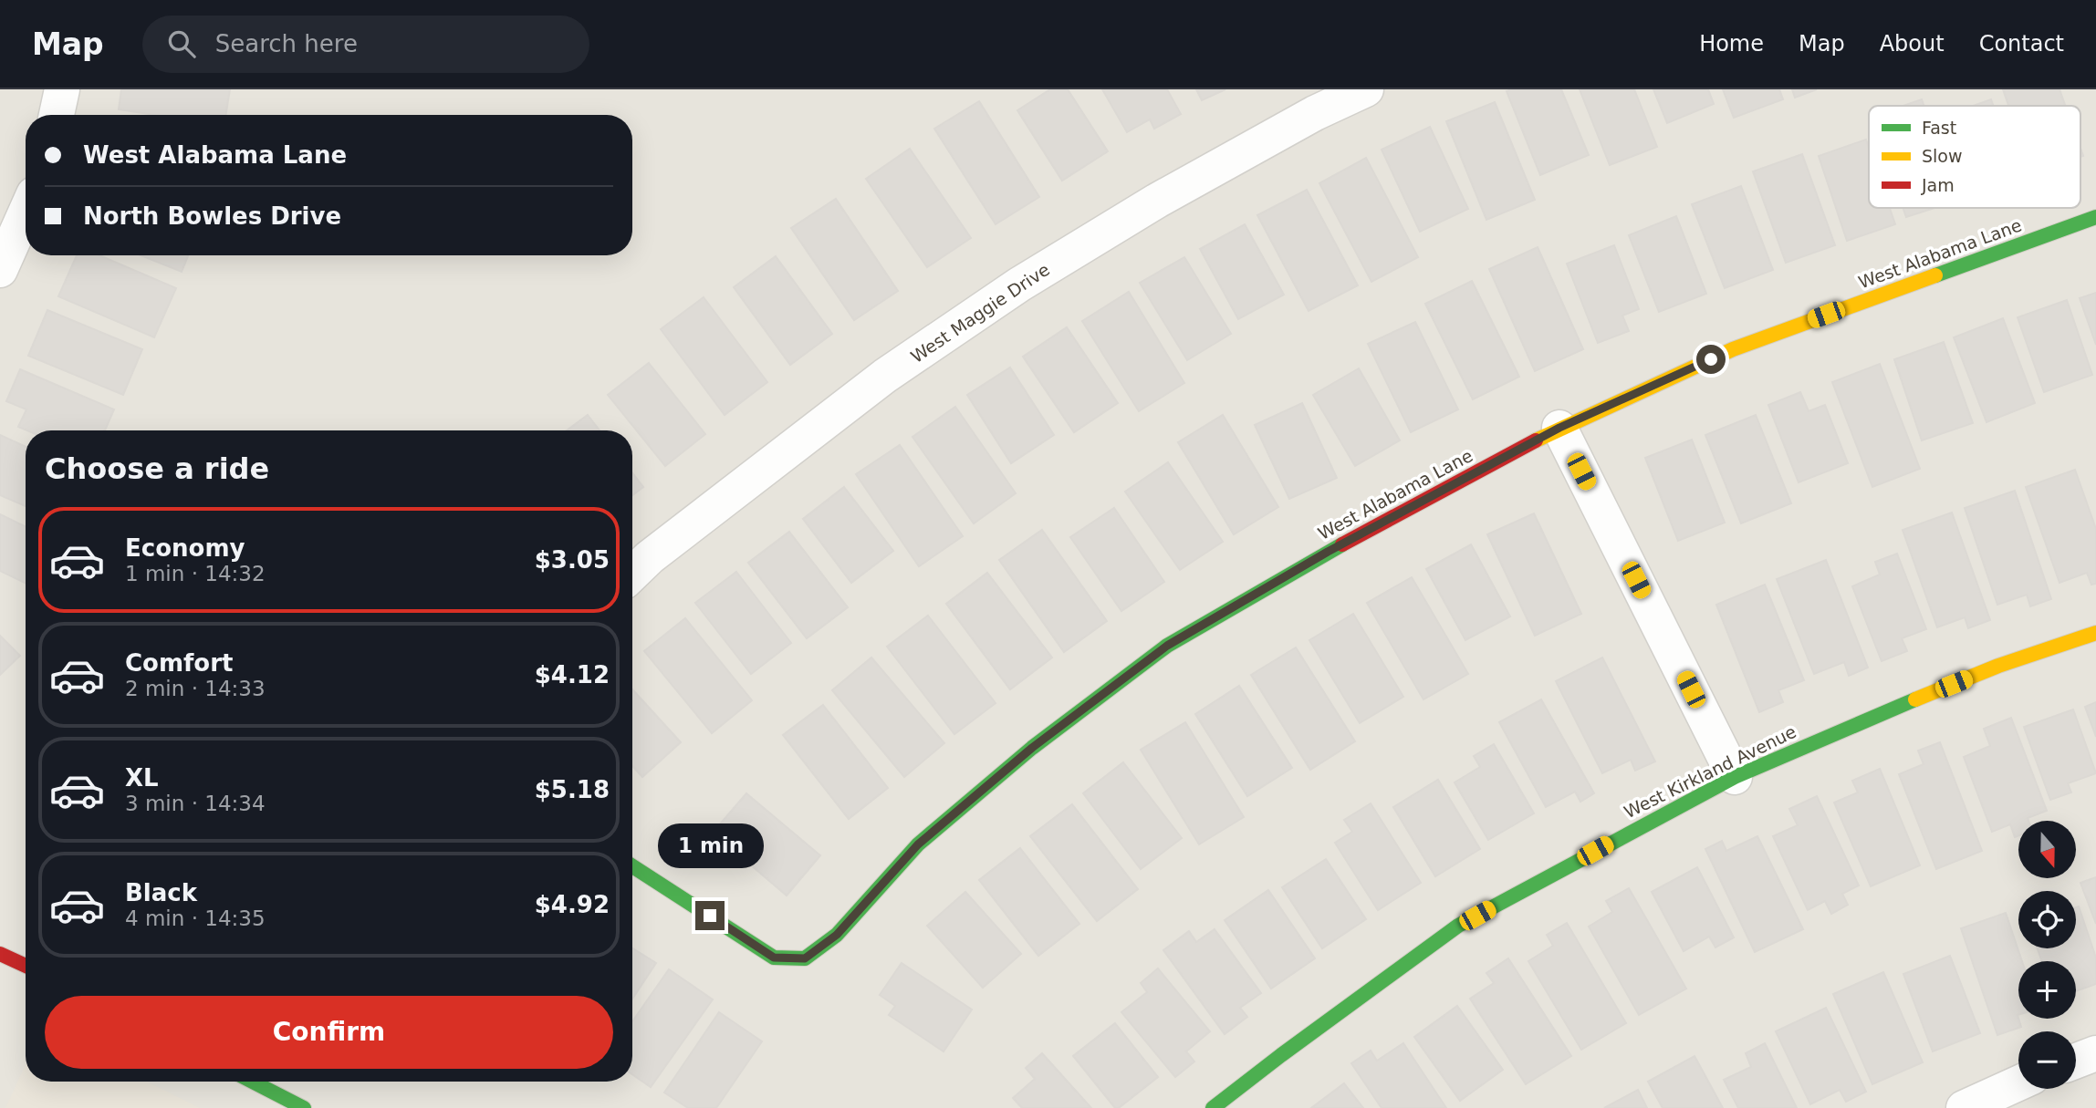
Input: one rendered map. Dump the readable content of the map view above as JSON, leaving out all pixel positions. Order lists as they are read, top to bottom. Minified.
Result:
{"streets":{"street":["West Alabama Lane","West Maggie Drive","West Kirkland Avenue"]},"legend":["Fast","Slow","Jam"],"north":"bottom","page":{"header":"Map","search":"Search here","nav":["Home","Map","About","Contact"],"banner":["West Alabama Lane","North Bowles Drive"],"heading":"Choose a ride","list":[{"name":"Economy","note":"1 min · 14:32","value":"$3.05"},{"name":"Comfort","note":"2 min · 14:33","value":"$4.12"},{"name":"XL","note":"3 min · 14:34","value":"$5.18"},{"name":"Black","note":"4 min · 14:35","value":"$4.92"}],"map_buttons":["+","−"],"bubble":"1 min","buttons":"Confirm"}}
